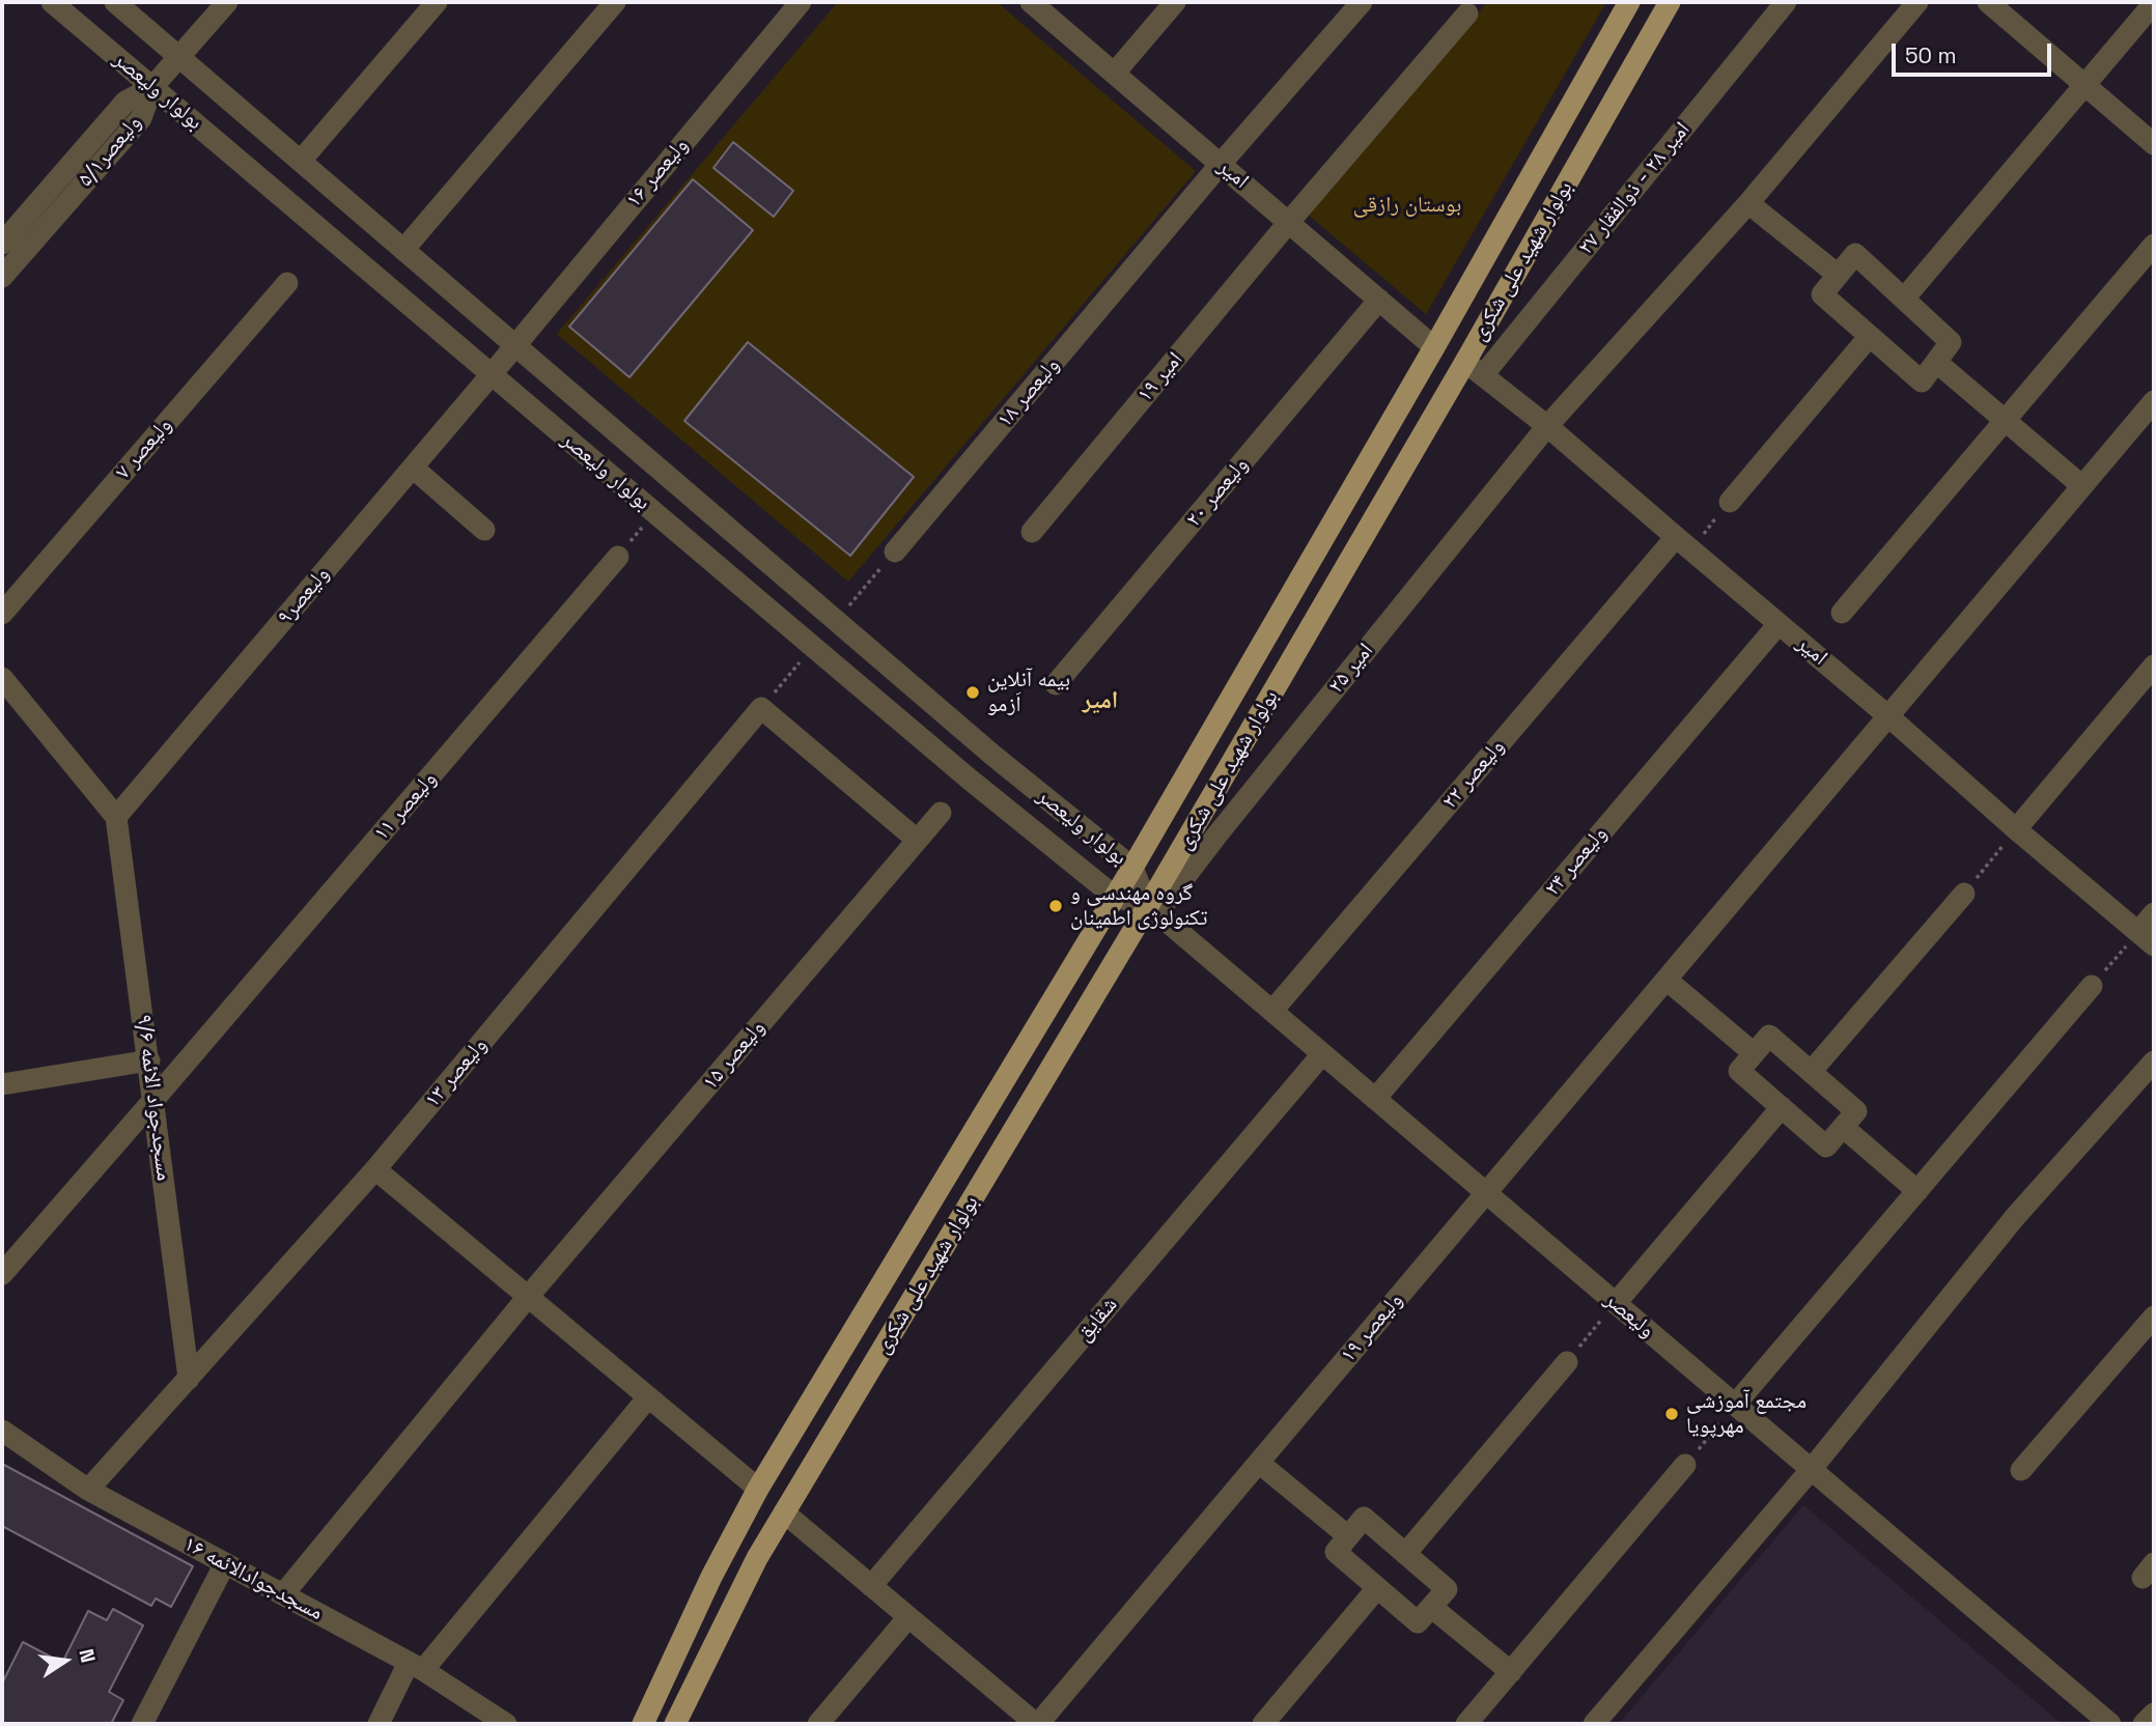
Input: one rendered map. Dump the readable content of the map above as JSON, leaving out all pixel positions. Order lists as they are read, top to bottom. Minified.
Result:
{"streets":{"main road":["بولوار شهید علی شکری"],"street":["بولوار ولیعصر","ولیعصر۵/۱","ولیعصر ۱۶","امیر","امیر ۲۸ - ذوالفقار ۲۷","امیر ۱۹","ولیعصر ۱۸","ولیعصر ۷","ولیعصر ۲۰","ولیعصر۹","امیر ۲۵","ولیعصر ۲۲","ولیعصر ۱۱","ولیعصر ۲۴","ولیعصر ۱۵","ولیعصر ۱۳","مسجدجواد الائمه ۹/۶","ولیعصر","شقایق","ولیعصر ۱۹","مسجدجوادالائمه ۱۶"]},"crossings":[["بولوار ولیعصر","ولیعصر۵/۱"],["بولوار ولیعصر","ولیعصر ۱۶"],["بولوار ولیعصر","بولوار شهید علی شکری"],["بولوار ولیعصر","ولیعصر۹"],["بولوار ولیعصر","امیر ۲۵"],["بولوار ولیعصر","ولیعصر"],["ولیعصر ۱۶","ولیعصر۹"],["امیر","امیر ۲۸ - ذوالفقار ۲۷"],["امیر","بولوار شهید علی شکری"],["امیر","امیر ۱۹"],["امیر","ولیعصر ۱۸"],["امیر","ولیعصر ۲۰"],["امیر","امیر ۲۵"],["امیر","ولیعصر ۲۲"],["امیر","ولیعصر ۲۴"],["امیر","ولیعصر ۱۹"],["بولوار شهید علی شکری","امیر ۲۵"],["بولوار شهید علی شکری","ولیعصر"],["ولیعصر۹","مسجدجواد الائمه ۹/۶"],["امیر ۲۵","ولیعصر"],["ولیعصر ۲۲","ولیعصر"],["ولیعصر ۱۱","مسجدجواد الائمه ۹/۶"],["ولیعصر ۲۴","ولیعصر"],["ولیعصر ۱۵","مسجدجوادالائمه ۱۶"],["ولیعصر ۱۳","مسجدجواد الائمه ۹/۶"],["ولیعصر ۱۳","مسجدجوادالائمه ۱۶"],["ولیعصر","شقایق"],["ولیعصر","ولیعصر ۱۹"]],"districts":["امیر"],"parks":["بوستان رازقی"],"places":["بیمه آنلاین اَزمو","گروه مهندسی و تکنولوژی اطمینان","مجتمع آموزشی مهرپویا"],"scale_bar":"50 m","north":"right"}
